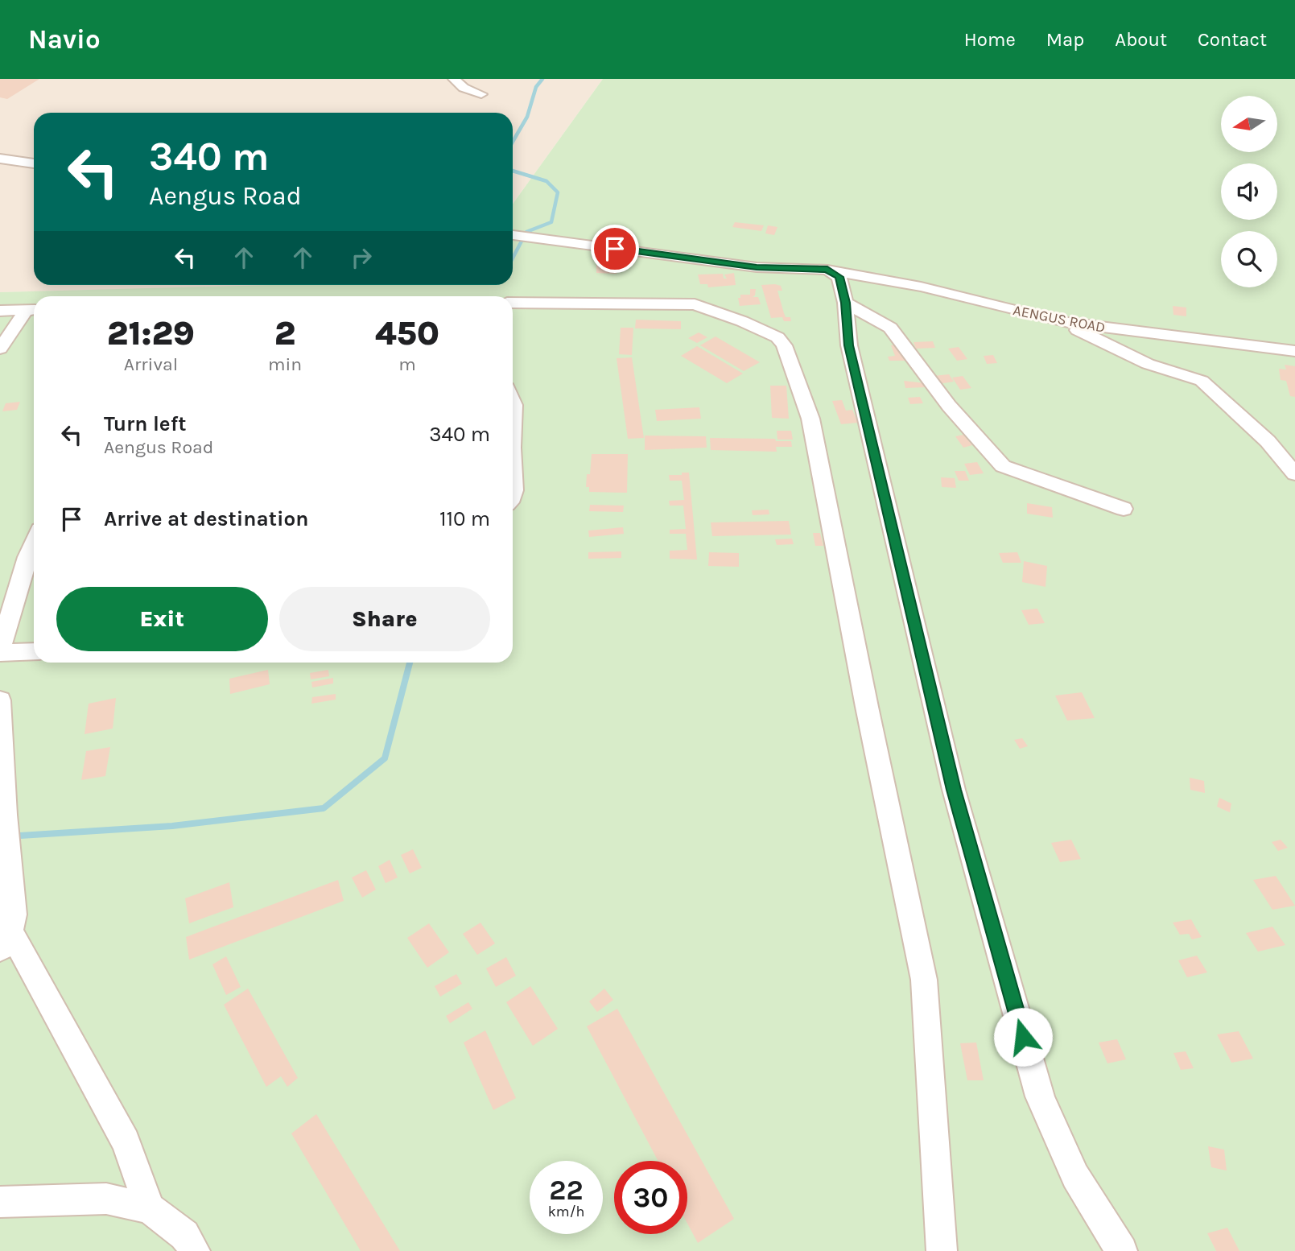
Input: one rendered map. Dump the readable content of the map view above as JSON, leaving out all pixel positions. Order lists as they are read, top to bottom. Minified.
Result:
{"streets":{"street":["AENGUS ROAD"]},"north":"left","page":{"header":"Navio","nav":["Home","Map","About","Contact"],"turn":["340 m","Aengus Road"],"eta":["21:29","Arrival","2","min","450","m"],"list":[{"name":"Turn left","note":"Aengus Road","value":"340 m"},{"name":"Arrive at destination","value":"110 m"}],"buttons":["Exit","Share"],"speed":"22 km/h","limit":"30"}}
